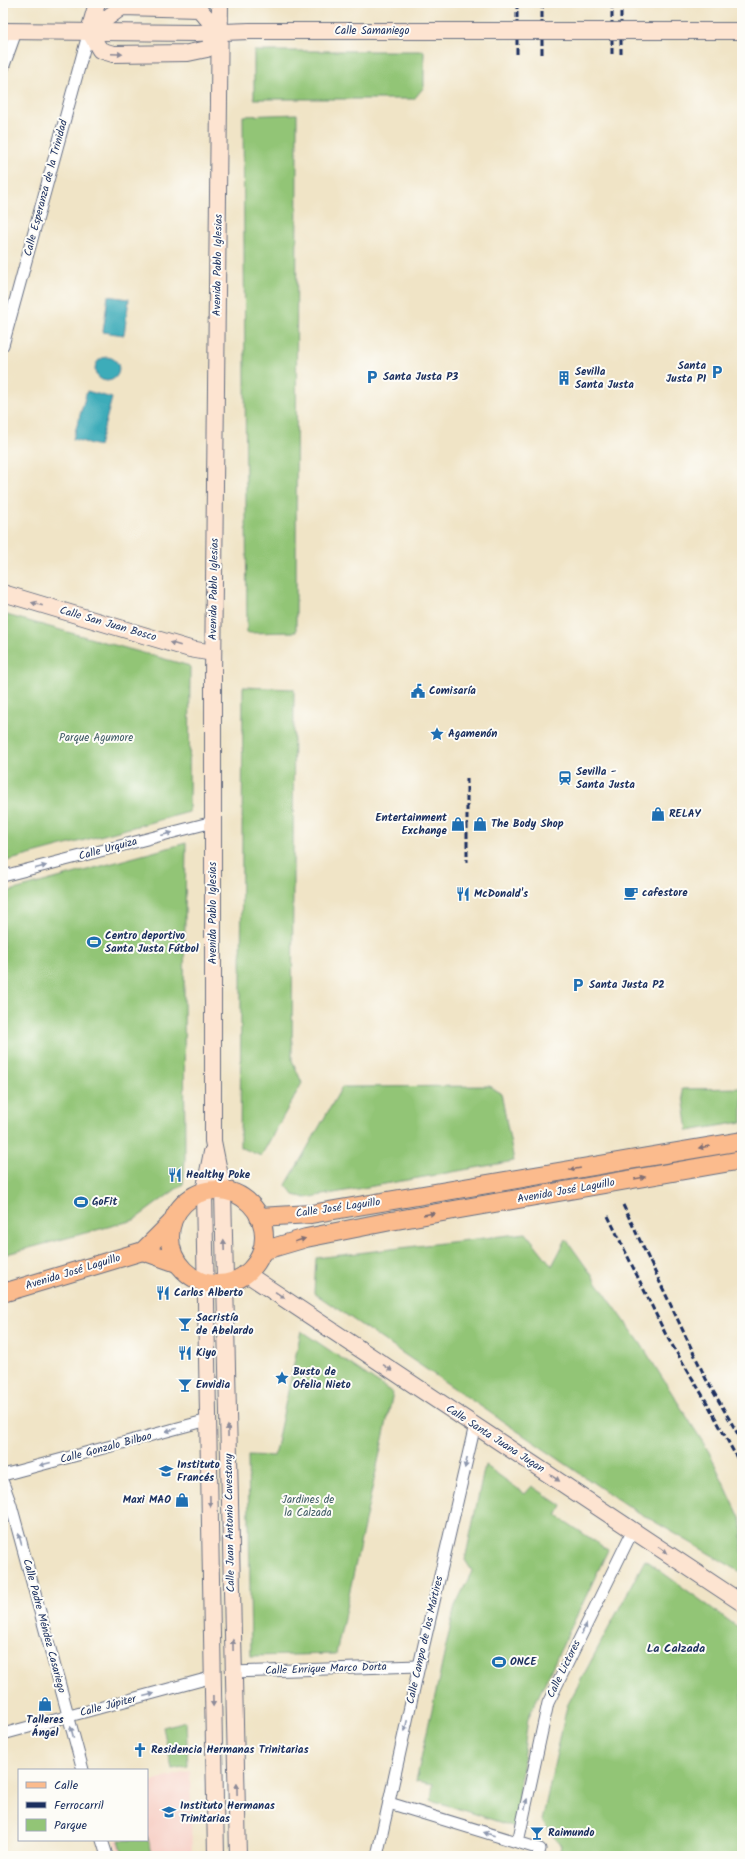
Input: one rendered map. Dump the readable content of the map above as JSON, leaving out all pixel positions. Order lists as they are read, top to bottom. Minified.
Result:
{"streets":{"main road":["Calle Samaniego","Avenida Pablo Iglesias","Calle San Juan Bosco","Avenida José Laguillo","Calle José Laguillo","Calle Santa Juana Jugan","Calle Juan Antonio Cavestany"],"street":["Calle Esperanza de la Trinidad","Calle Urquiza","Calle Gonzalo Bilbao","Calle Padre Méndez Casariego","Calle Campo de los Mártires","Calle Enrique Marco Dorta","Calle Lictores","Calle Júpiter"]},"crossings":[["Calle Samaniego","Calle Esperanza de la Trinidad"],["Calle Samaniego","Avenida Pablo Iglesias"],["Avenida Pablo Iglesias","Calle San Juan Bosco"],["Avenida Pablo Iglesias","Calle Urquiza"],["Avenida Pablo Iglesias","Calle Juan Antonio Cavestany"],["Avenida José Laguillo","Calle José Laguillo"],["Calle Santa Juana Jugan","Calle Campo de los Mártires"],["Calle Santa Juana Jugan","Calle Lictores"],["Calle Gonzalo Bilbao","Calle Juan Antonio Cavestany"],["Calle Juan Antonio Cavestany","Calle Enrique Marco Dorta"],["Calle Juan Antonio Cavestany","Calle Júpiter"],["Calle Padre Méndez Casariego","Calle Júpiter"],["Calle Campo de los Mártires","Calle Enrique Marco Dorta"]],"one_way":["Calle San Juan Bosco","Calle Urquiza","Calle Santa Juana Jugan","Calle Gonzalo Bilbao","Calle Padre Méndez Casariego","Calle Campo de los Mártires","Calle Lictores","Calle Júpiter"],"districts":["La Calzada"],"parks":["Parque Agumore","Jardines de la Calzada"],"places":{"parking":["Santa Justa P1","Santa Justa P3","Santa Justa P2"],"building":["Sevilla Santa Justa"],"public building":["Comisaría"],"place":["Agamenón","Busto de Ofelia Nieto"],"station":["Sevilla - Santa Justa"],"shop":["RELAY","Entertainment Exchange","The Body Shop","Maxi MAO","Talleres Ángel"],"cafe":["cafestore"],"restaurant":["McDonald's","Healthy Poke","Carlos Alberto","Kiyo"],"sports":["Centro deportivo Santa Justa Fútbol","GoFit","ONCE"],"bar":["Sacristía de Abelardo","Envidia","Raimundo"],"school or university":["Instituto Francés","Instituto Hermanas Trinitarias"],"church":["Residencia Hermanas Trinitarias"]},"legend":["Calle","Ferrocarril","Parque"]}
